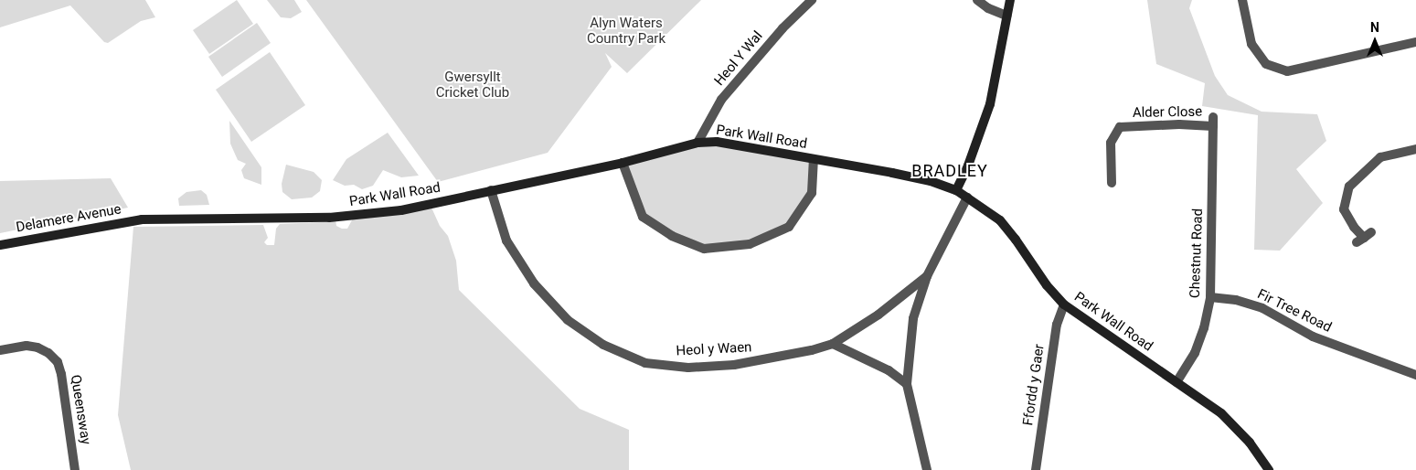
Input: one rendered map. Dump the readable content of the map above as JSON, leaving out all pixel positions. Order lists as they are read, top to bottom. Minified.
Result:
{"streets":{"street":["Heol Y Wal","Alder Close","Park Wall Road","Delamere Avenue","Chestnut Road","Fir Tree Road","Heol y Waen","Ffordd y Gaer","Queensway"]},"crossings":[["Heol Y Wal","Park Wall Road"],["Alder Close","Chestnut Road"],["Park Wall Road","Delamere Avenue"],["Park Wall Road","Chestnut Road"],["Park Wall Road","Heol y Waen"],["Park Wall Road","Ffordd y Gaer"],["Chestnut Road","Fir Tree Road"]],"districts":["BRADLEY"],"parks":["Alyn Waters Country Park","Gwersyllt Cricket Club"],"north":"top"}
